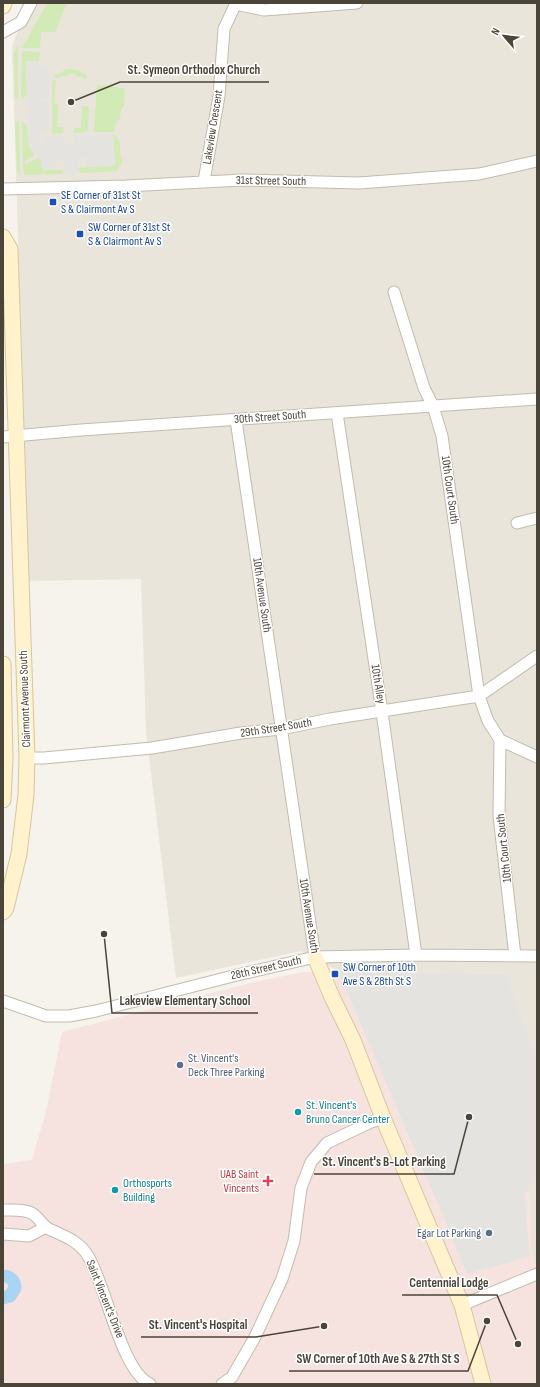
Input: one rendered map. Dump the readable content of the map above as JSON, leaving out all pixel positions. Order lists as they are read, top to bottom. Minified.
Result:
{"streets":{"street":["Lakeview Crescent","31st Street South","30th Street South","10th Court South","10th Avenue South","10th Alley","Clairmont Avenue South","29th Street South","28th Street South","Saint Vincent's Drive"]},"crossings":[["Lakeview Crescent","31st Street South"],["30th Street South","10th Court South"],["30th Street South","10th Avenue South"],["30th Street South","10th Alley"],["30th Street South","Clairmont Avenue South"],["10th Court South","29th Street South"],["10th Court South","28th Street South"],["10th Avenue South","29th Street South"],["10th Avenue South","28th Street South"],["10th Alley","29th Street South"],["10th Alley","28th Street South"],["Clairmont Avenue South","29th Street South"]],"places":{"other":["St. Symeon Orthodox Church","Lakeview Elementary School","St. Vincent's Deck Three Parking","St. Vincent's Bruno Cancer Center","St. Vincent's B-Lot Parking","Orthosports Building","Egar Lot Parking","SW Corner of 10th Ave S & 27th St S","St. Vincent's Hospital","Centennial Lodge"],"transit":["SE Corner of 31st St S & Clairmont Av S","SW Corner of 31st St S & Clairmont Av S","SW Corner of 10th Ave S & 28th St S"],"health":["UAB Saint Vincents"]},"north":"top left"}
